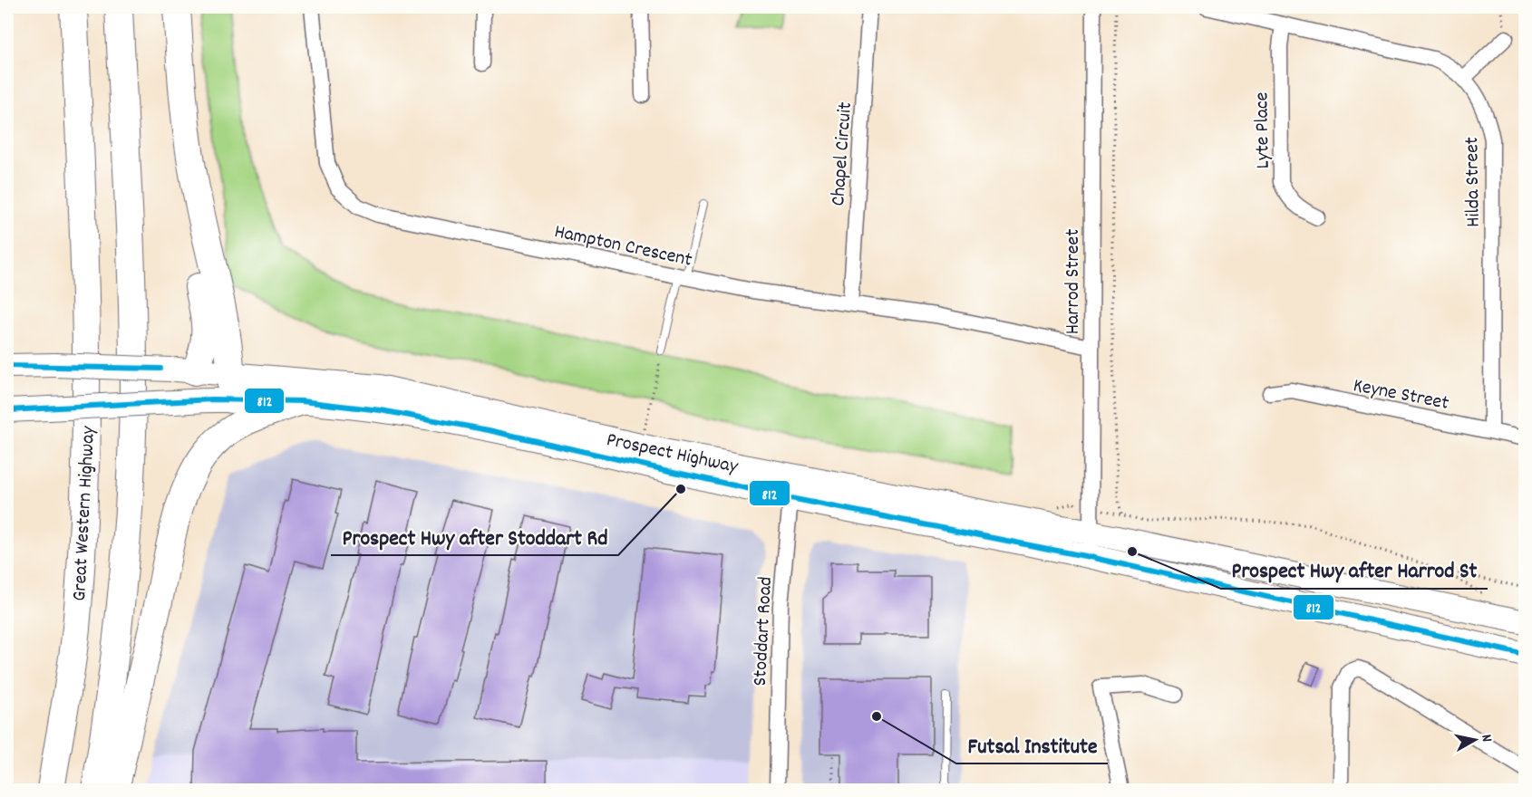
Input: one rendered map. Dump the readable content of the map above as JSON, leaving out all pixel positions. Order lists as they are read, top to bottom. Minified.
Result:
{"streets":{"highway":["Great Western Highway"],"main road":["Prospect Highway"],"street":["Lyte Place","Chapel Circuit","Hilda Street","Hampton Crescent","Harrod Street","Keyne Street","Stoddart Road"]},"crossings":[["Lyte Place","Hilda Street"],["Chapel Circuit","Hampton Crescent"],["Hilda Street","Keyne Street"],["Hampton Crescent","Harrod Street"],["Harrod Street","Prospect Highway"],["Prospect Highway","Stoddart Road"]],"places":["Prospect Hwy after Stoddart Rd","Prospect Hwy after Harrod St","Futsal Institute"],"lines":["transit line 812"],"north":"right"}
